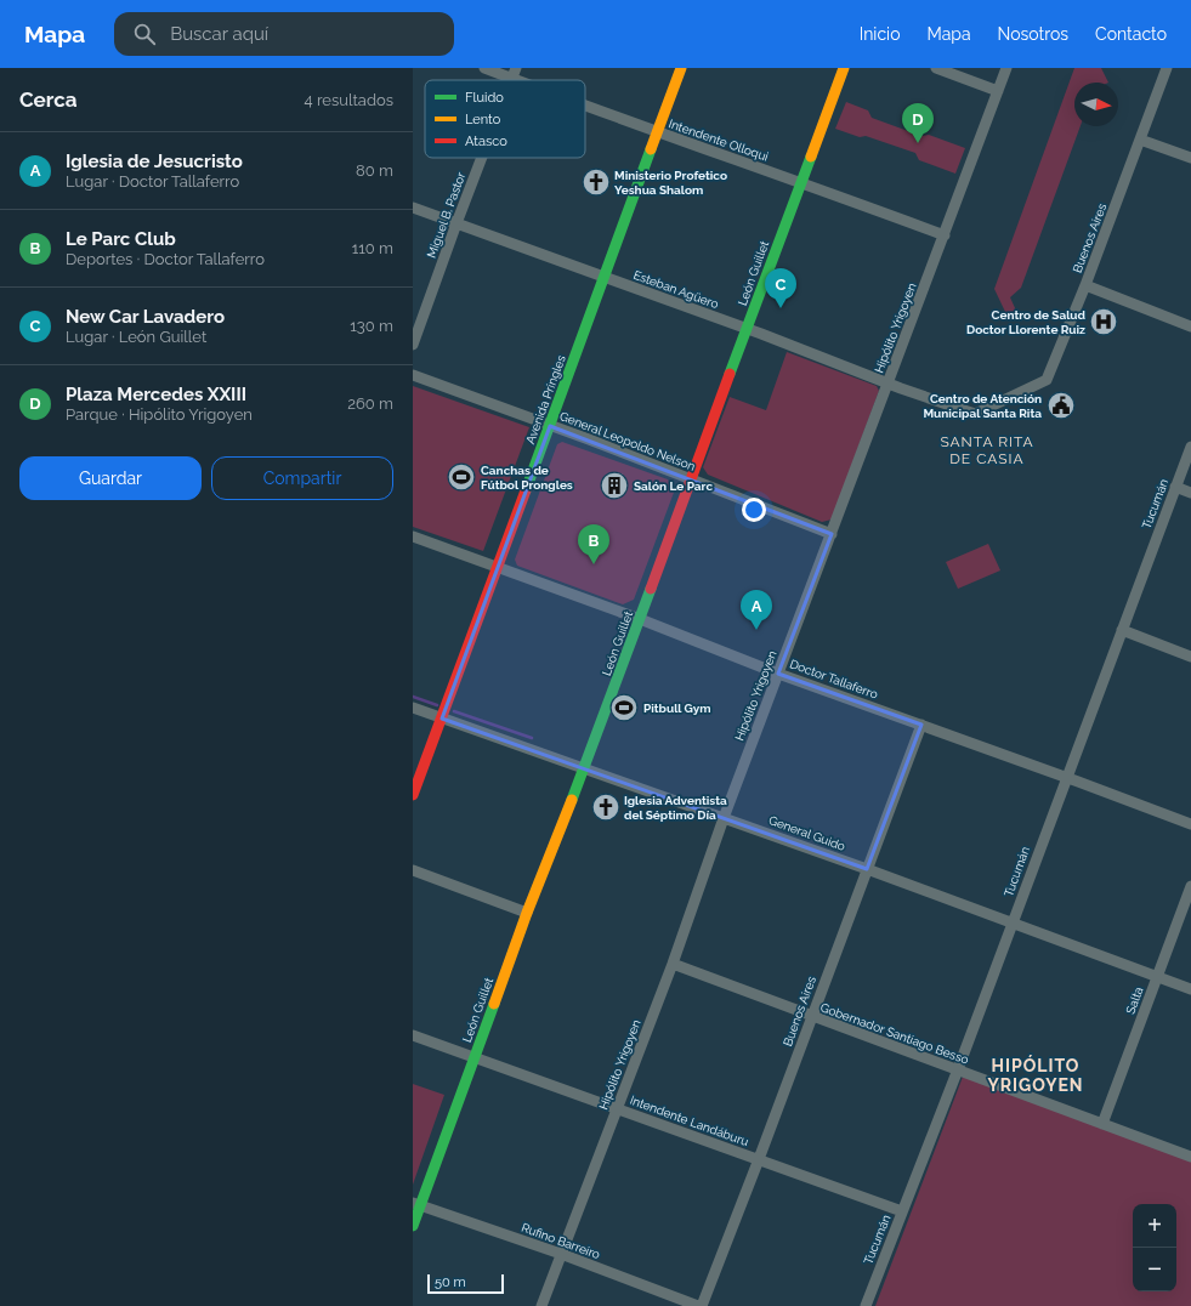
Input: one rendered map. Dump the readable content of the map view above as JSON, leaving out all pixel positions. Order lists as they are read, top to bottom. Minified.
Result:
{"streets":{"street":["Intendente Olloqui","Miguel B. Pastor","Buenos Aires","León Guillet","Esteban Agüero","Hipólito Yrigoyen","Avenida Pringles","General Leopoldo Nelson","Tucumán","Doctor Tallaferro","General Guido","Salta","Gobernador Santiago Besso","Intendente Landáburu","Rufino Barreiro"]},"crossings":[["Intendente Olloqui","León Guillet"],["Intendente Olloqui","Hipólito Yrigoyen"],["Intendente Olloqui","Avenida Pringles"],["Miguel B. Pastor","Esteban Agüero"],["Buenos Aires","Esteban Agüero"],["Buenos Aires","Doctor Tallaferro"],["Buenos Aires","General Guido"],["Buenos Aires","Gobernador Santiago Besso"],["Buenos Aires","Intendente Landáburu"],["Buenos Aires","Rufino Barreiro"],["León Guillet","Esteban Agüero"],["León Guillet","General Leopoldo Nelson"],["León Guillet","Doctor Tallaferro"],["León Guillet","General Guido"],["León Guillet","Intendente Landáburu"],["León Guillet","Rufino Barreiro"],["Esteban Agüero","Hipólito Yrigoyen"],["Esteban Agüero","Avenida Pringles"],["Hipólito Yrigoyen","General Leopoldo Nelson"],["Hipólito Yrigoyen","Doctor Tallaferro"],["Hipólito Yrigoyen","General Guido"],["Hipólito Yrigoyen","Gobernador Santiago Besso"],["Hipólito Yrigoyen","Intendente Landáburu"],["Hipólito Yrigoyen","Rufino Barreiro"],["Avenida Pringles","General Leopoldo Nelson"],["Avenida Pringles","Doctor Tallaferro"],["Avenida Pringles","General Guido"],["Tucumán","Doctor Tallaferro"],["Tucumán","General Guido"],["Tucumán","Gobernador Santiago Besso"],["Tucumán","Intendente Landáburu"],["General Guido","Salta"],["Salta","Gobernador Santiago Besso"]],"districts":["SANTA RITA DE CASIA","HIPÓLITO YRIGOYEN"],"places":{"church":["Ministerio Profetico Yeshua Shalom","Iglesia Adventista del Séptimo Día"],"hospital":["Centro de Salud Doctor Llorente Ruiz"],"public building":["Centro de Atención Municipal Santa Rita"],"sports":["Canchas de Fútbol Prongles","Pitbull Gym"],"building":["Salón Le Parc"]},"legend":["Fluido","Lento","Atasco"],"scale_bar":"50 m","north":"right","page":{"header":"Mapa","search":"Buscar aquí","nav":["Inicio","Mapa","Nosotros","Contacto"],"heading":["Cerca","4 resultados"],"pins":["D","C","B","A"],"list":[{"mark":"A","name":"Iglesia de Jesucristo","note":"Lugar · Doctor Tallaferro","value":"80 m"},{"mark":"B","name":"Le Parc Club","note":"Deportes · Doctor Tallaferro","value":"110 m"},{"mark":"C","name":"New Car Lavadero","note":"Lugar · León Guillet","value":"130 m"},{"mark":"D","name":"Plaza Mercedes XXIII","note":"Parque · Hipólito Yrigoyen","value":"260 m"}],"buttons":["Guardar","Compartir"],"map_buttons":["+","−"],"scale":"50 m"}}
